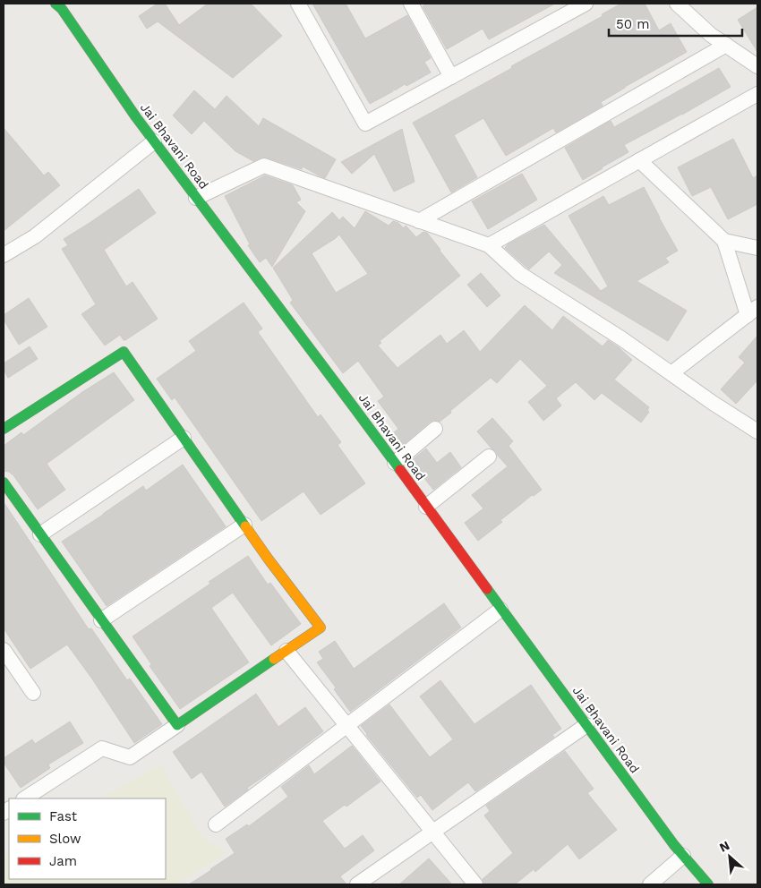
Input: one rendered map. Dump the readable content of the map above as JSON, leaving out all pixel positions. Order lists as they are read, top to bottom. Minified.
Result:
{"streets":{"street":["Jai Bhavani Road"]},"legend":["Fast","Slow","Jam"],"scale_bar":"50 m","north":"top left"}
